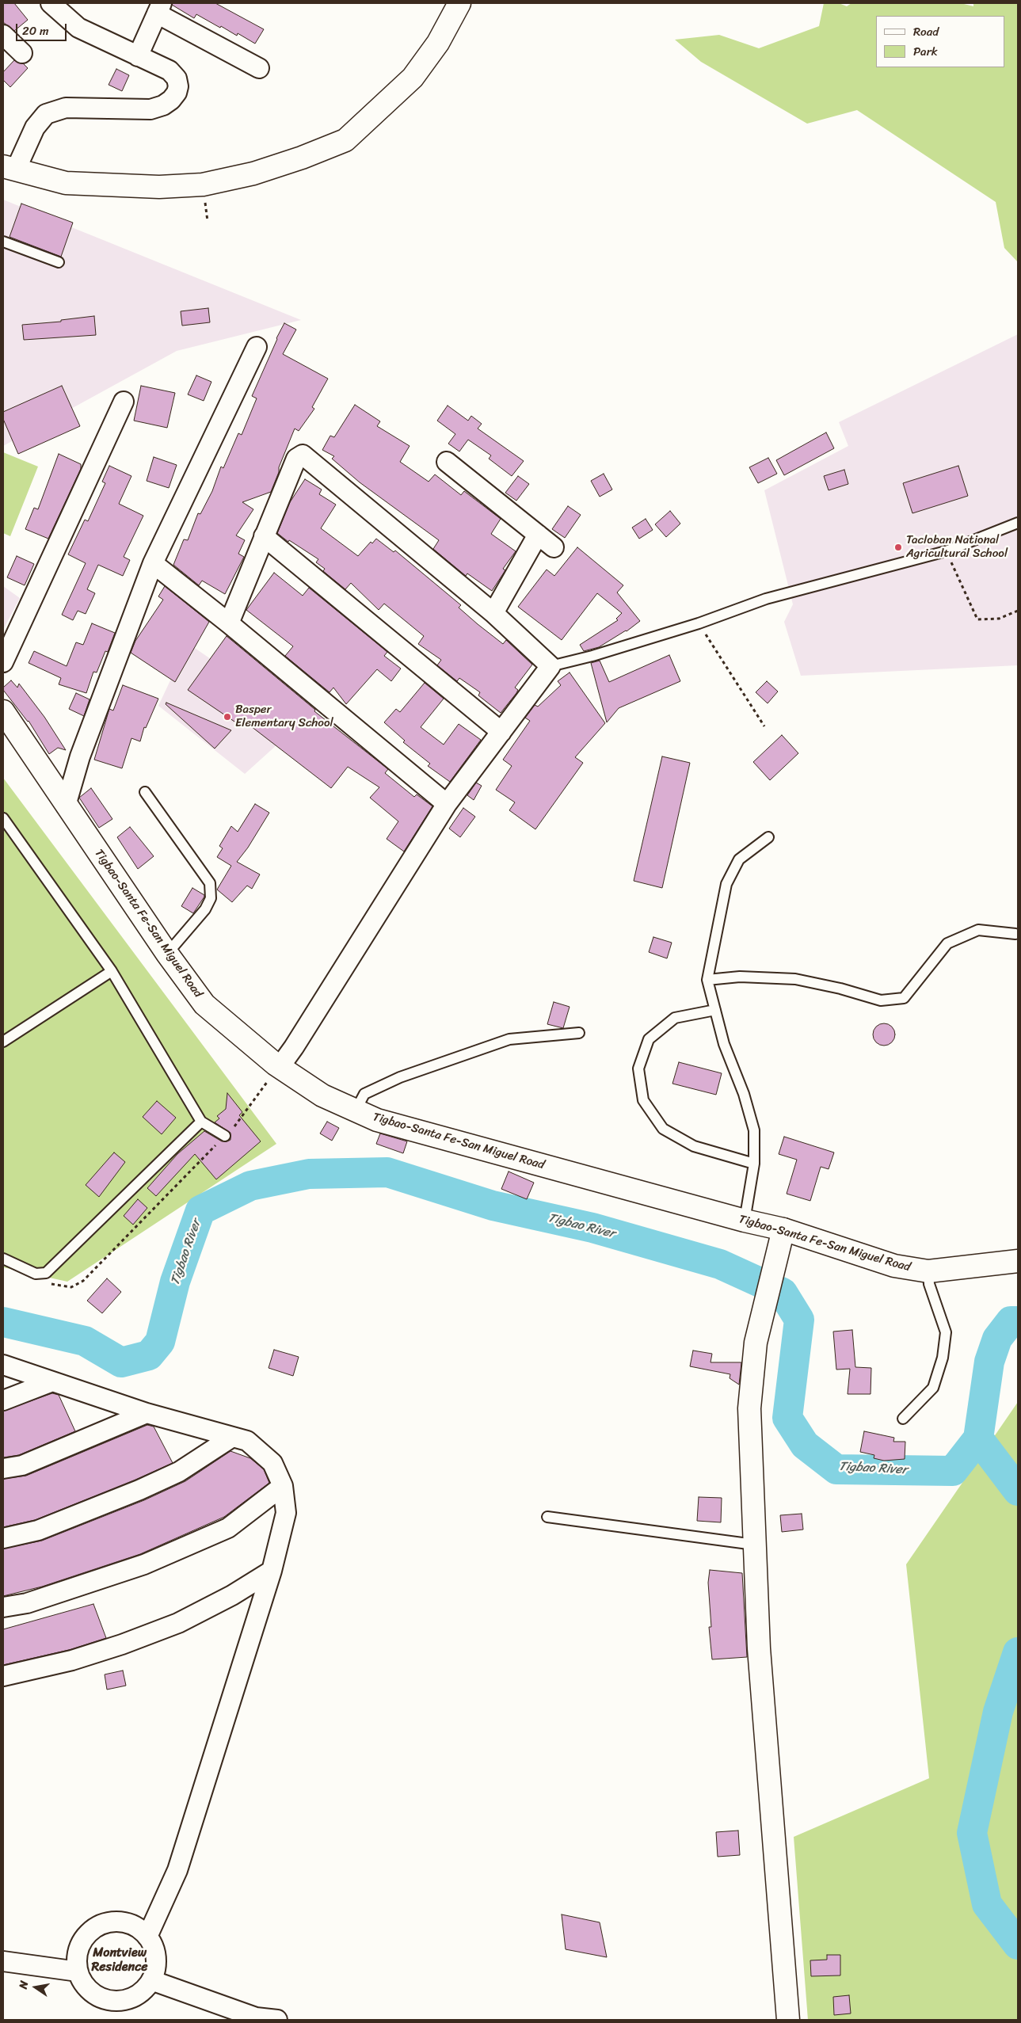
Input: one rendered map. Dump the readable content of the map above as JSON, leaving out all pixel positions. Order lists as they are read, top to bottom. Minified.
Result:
{"streets":{"main road":["Tigbao-Santa Fe-San Miguel Road"]},"districts":["Montview Residence"],"water":["Tigbao River"],"places":["Tacloban National Agricultural School","Basper Elementary School"],"legend":["Road","Park"],"scale_bar":"20 m","north":"left"}
